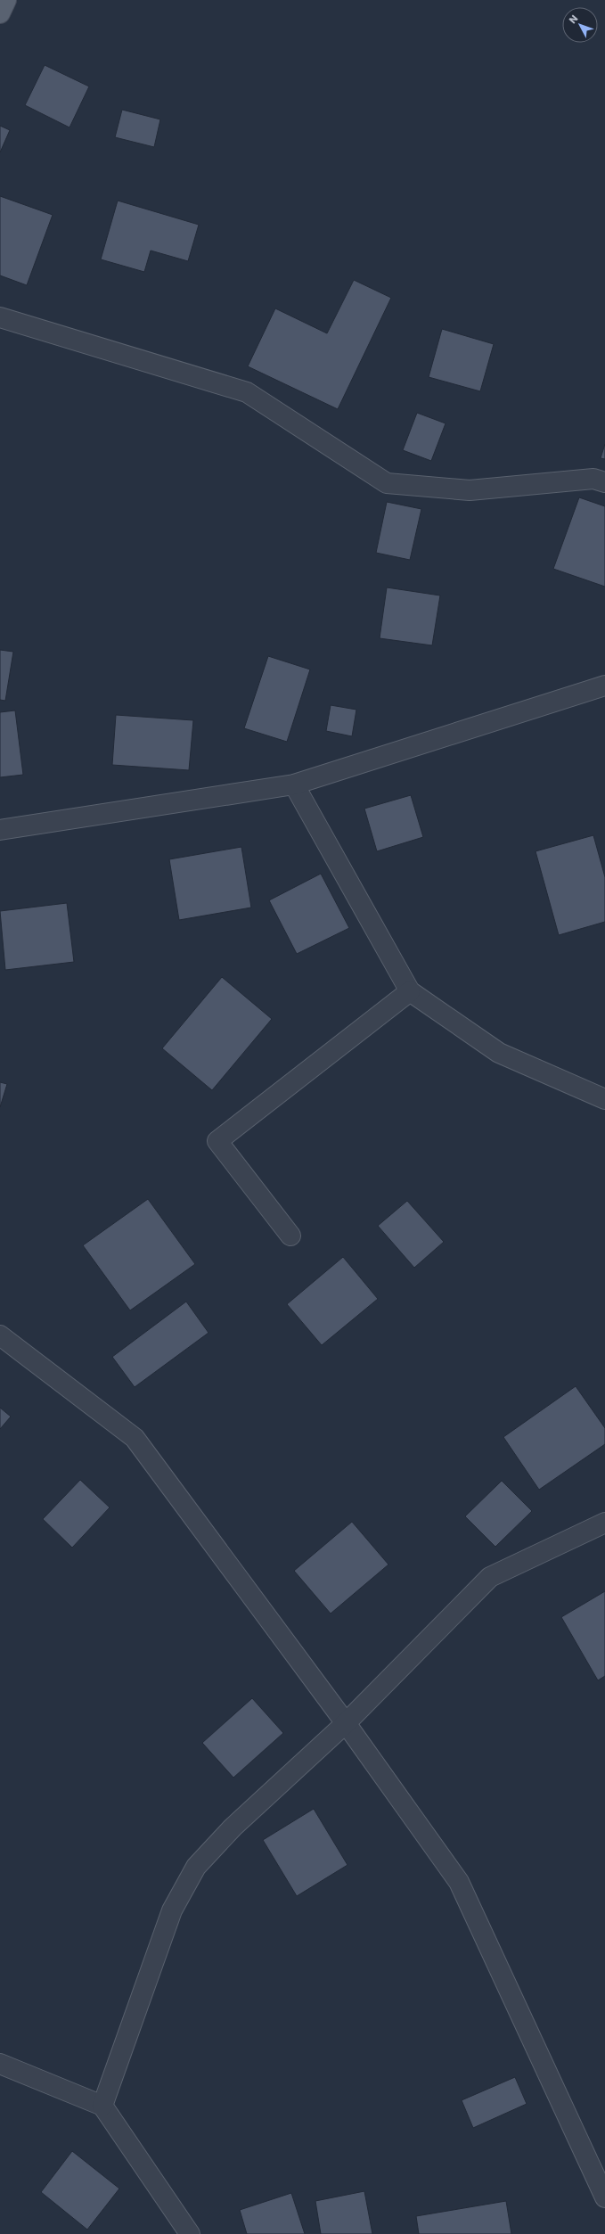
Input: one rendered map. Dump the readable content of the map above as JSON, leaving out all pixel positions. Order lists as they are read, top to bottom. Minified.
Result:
{"north":"top left"}
